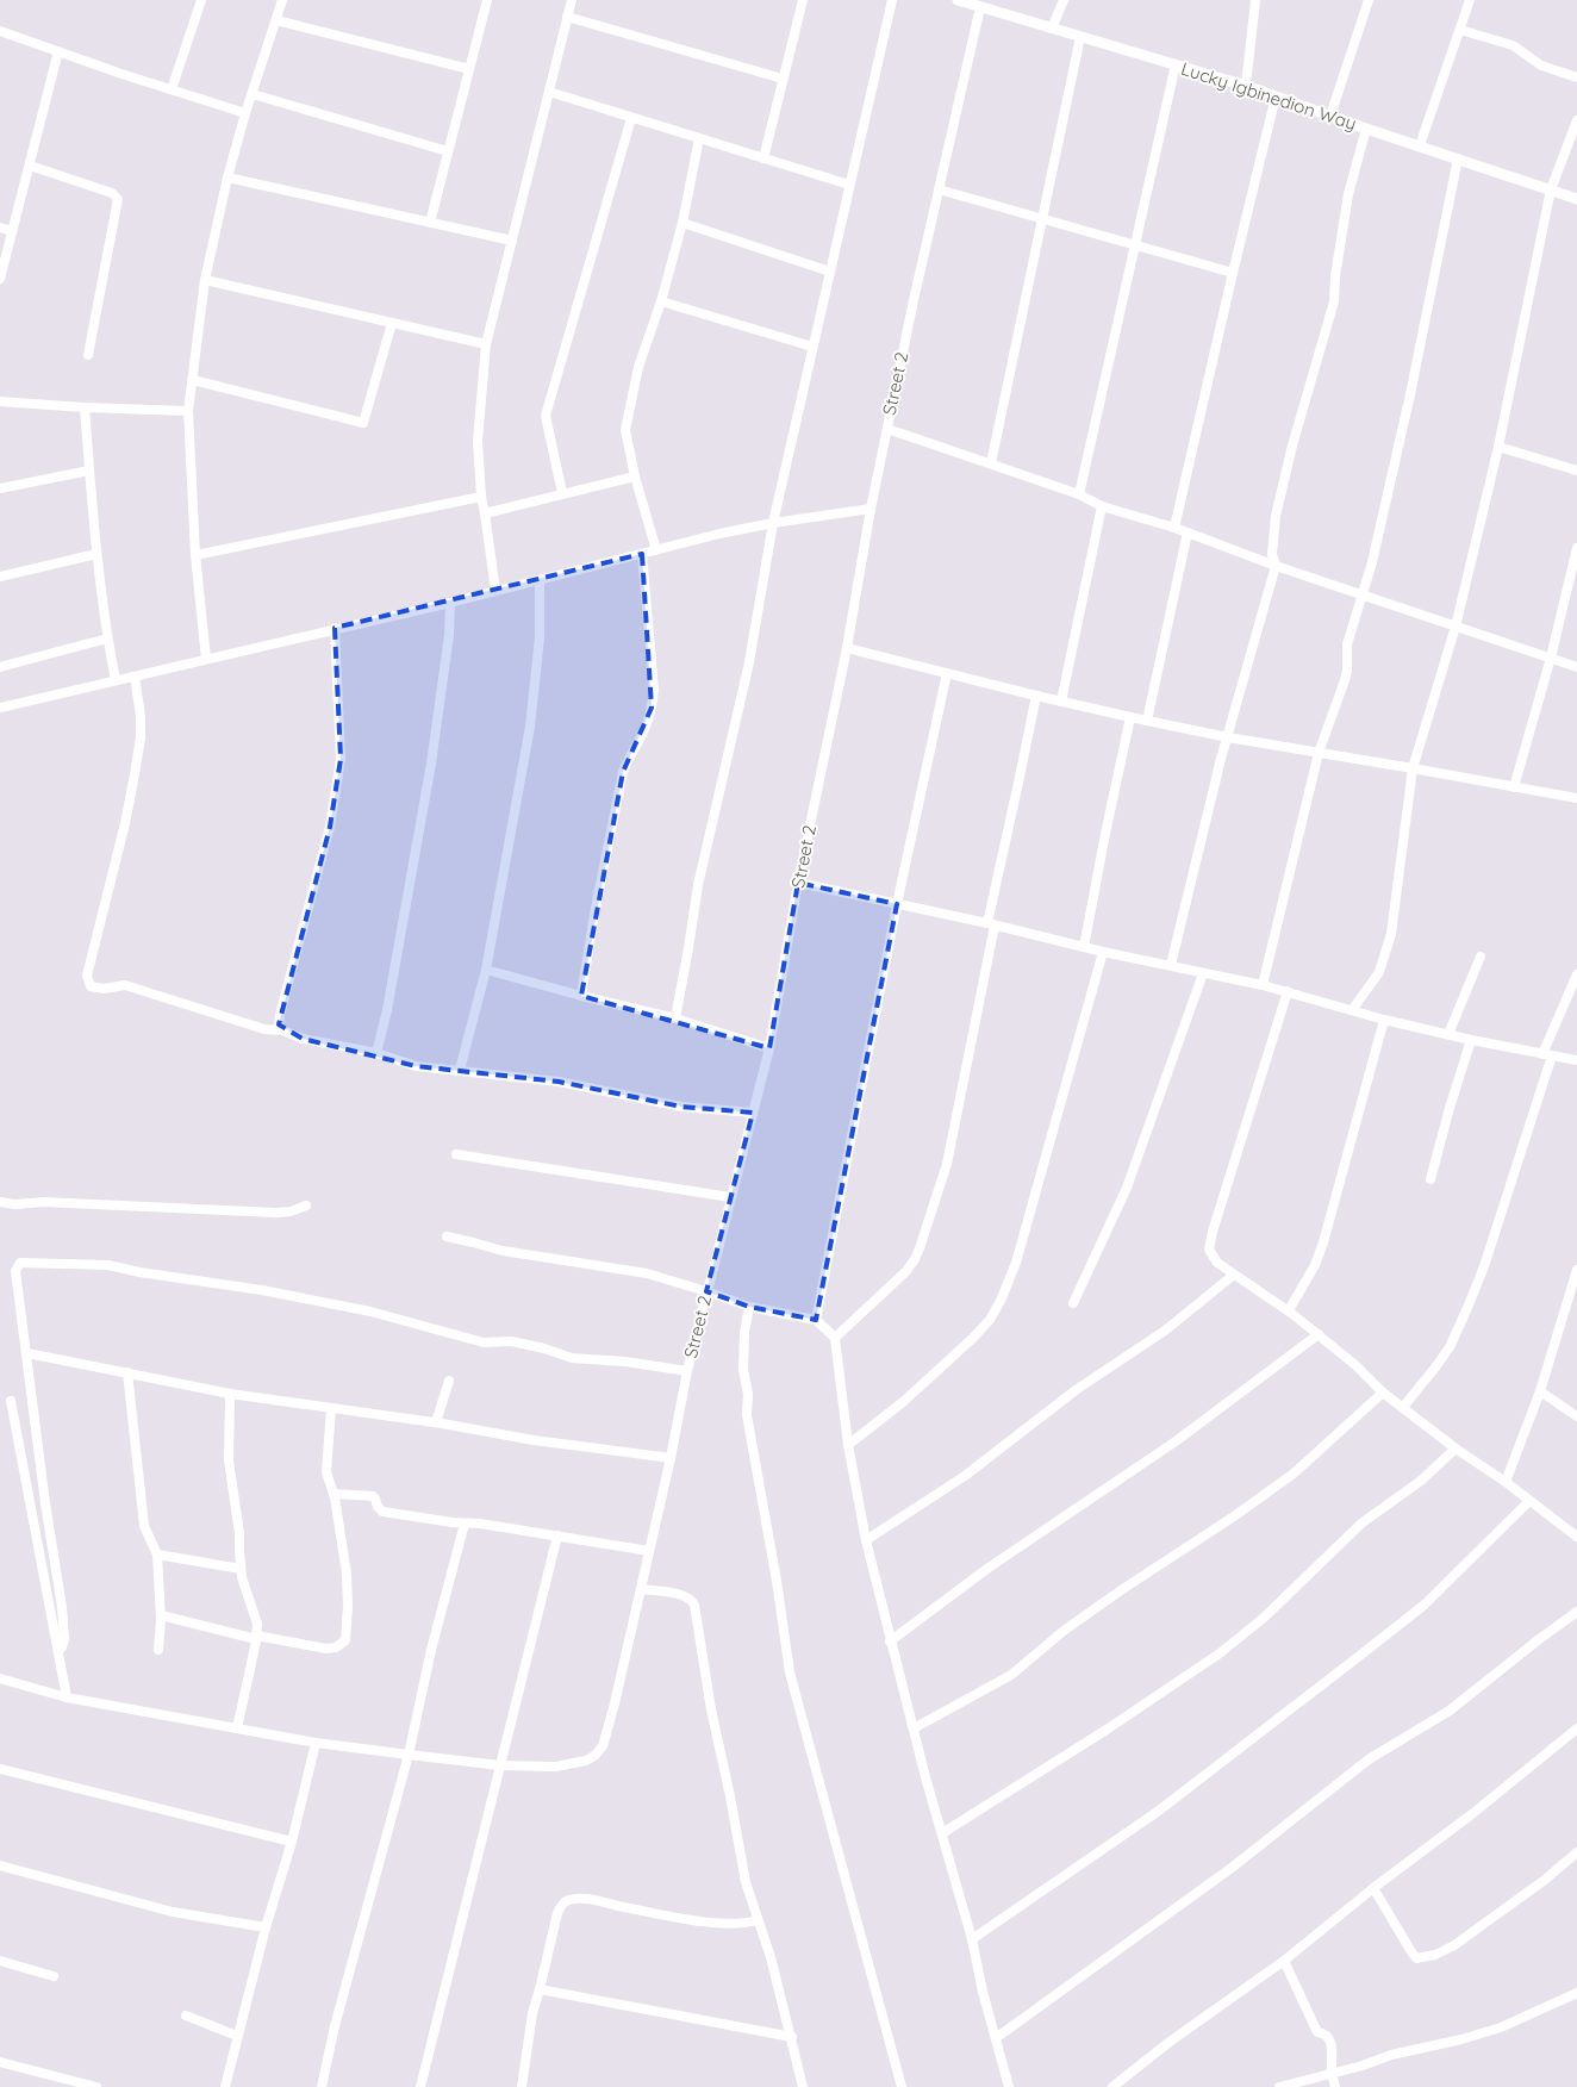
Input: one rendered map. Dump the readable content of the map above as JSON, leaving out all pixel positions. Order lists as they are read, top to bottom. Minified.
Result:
{"streets":{"street":["Lucky Igbinedion Way","Street 2"]},"crossings":[["Lucky Igbinedion Way","Street 2"]]}
